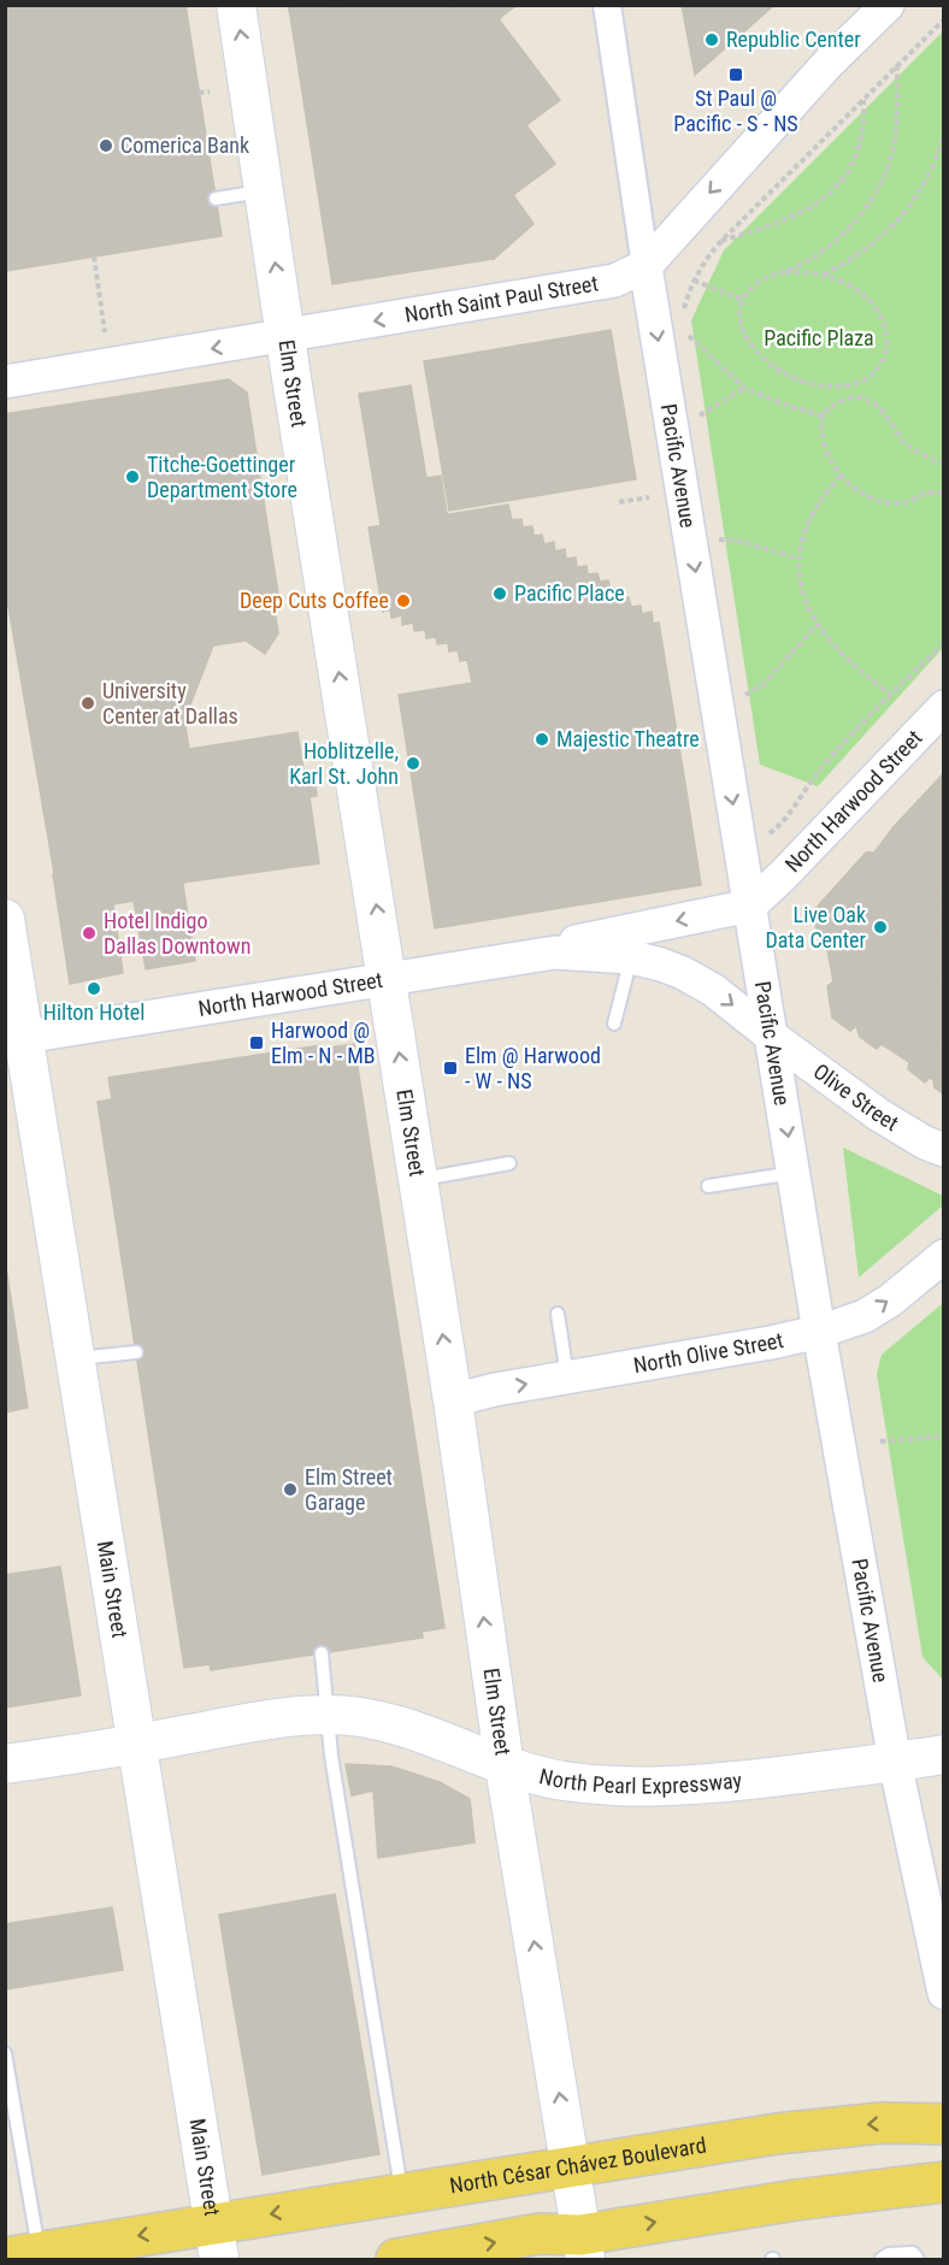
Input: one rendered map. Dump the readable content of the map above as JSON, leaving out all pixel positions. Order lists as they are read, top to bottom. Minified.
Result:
{"streets":{"main road":["Elm Street","Main Street","North Pearl Expressway","North César Chávez Boulevard"],"street":["North Saint Paul Street","Pacific Avenue","North Harwood Street","Olive Street","North Olive Street"]},"crossings":[["North Saint Paul Street","Elm Street"],["North Saint Paul Street","Pacific Avenue"],["Elm Street","North Harwood Street"],["Elm Street","North Olive Street"],["Elm Street","North Pearl Expressway"],["Elm Street","North César Chávez Boulevard"],["Pacific Avenue","North Harwood Street"],["Pacific Avenue","Olive Street"],["Pacific Avenue","North Olive Street"],["Pacific Avenue","North Pearl Expressway"],["North Harwood Street","Olive Street"],["North Harwood Street","Main Street"],["Main Street","North Pearl Expressway"],["Main Street","North César Chávez Boulevard"]],"one_way":["North Saint Paul Street","Elm Street","Pacific Avenue","North Olive Street"],"parks":["Pacific Plaza"],"places":{"other":["Republic Center","Comerica Bank","Titche-Goettinger Department Store","Pacific Place","Deep Cuts Coffee","University Center at Dallas","Majestic Theatre","Hoblitzelle, Karl St. John","Live Oak Data Center","Hotel Indigo Dallas Downtown","Hilton Hotel","Elm Street Garage"],"transit":["St Paul @ Pacific - S - NS","Harwood @ Elm - N - MB","Elm @ Harwood - W - NS"]}}
